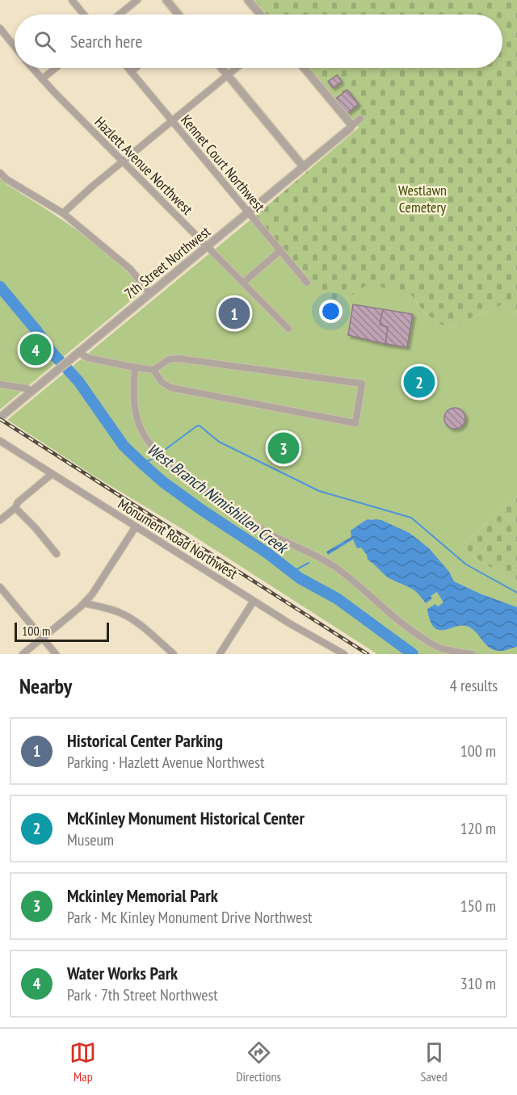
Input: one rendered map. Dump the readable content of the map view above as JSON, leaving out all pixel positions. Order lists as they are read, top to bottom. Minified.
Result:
{"streets":{"street":["Kennet Court Northwest","Hazlett Avenue Northwest","7th Street Northwest","Monument Road Northwest"]},"crossings":[["Kennet Court Northwest","7th Street Northwest"],["Hazlett Avenue Northwest","7th Street Northwest"]],"water":["West Branch Nimishillen Creek"],"parks":["Westlawn Cemetery"],"scale_bar":"100 m","page":{"search":"Search here","pins":["1","4","2","3"],"scale":"100 m","heading":["Nearby","4 results"],"list":[{"mark":"1","name":"Historical Center Parking","note":"Parking · Hazlett Avenue Northwest","value":"100 m"},{"mark":"2","name":"McKinley Monument Historical Center","note":"Museum","value":"120 m"},{"mark":"3","name":"Mckinley Memorial Park","note":"Park · Mc Kinley Monument Drive Northwest","value":"150 m"},{"mark":"4","name":"Water Works Park","note":"Park · 7th Street Northwest","value":"310 m"}],"nav":["Map","Directions","Saved"]}}
